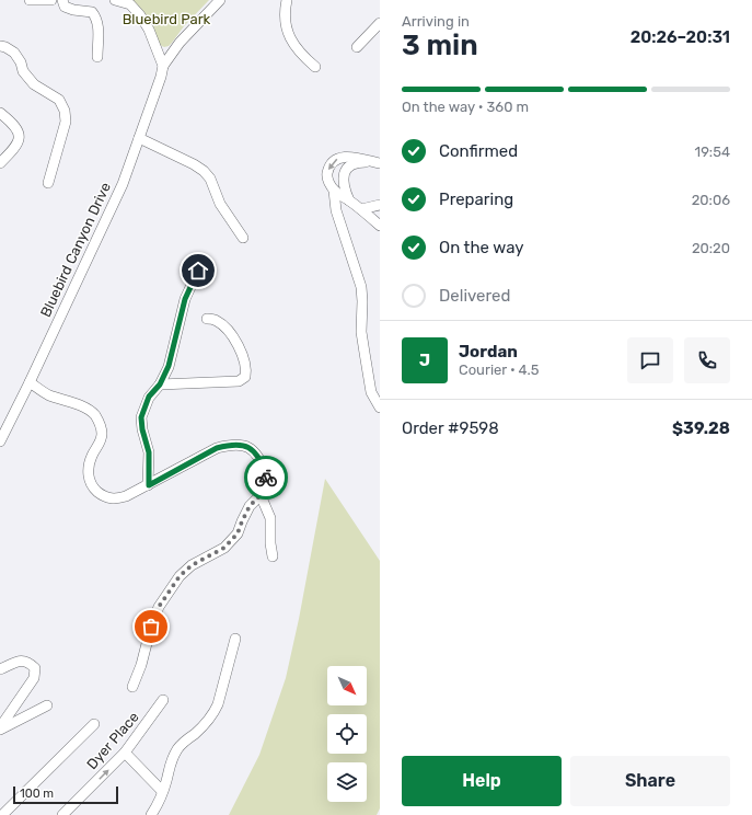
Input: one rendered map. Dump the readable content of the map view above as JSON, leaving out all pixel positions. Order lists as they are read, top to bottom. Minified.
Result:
{"streets":{"street":["Bluebird Canyon Drive","Dyer Place"]},"parks":["Bluebird Park"],"scale_bar":"100 m","north":"bottom right","page":{"heading":["3 min","Arriving in","20:26–20:31"],"panel":["Jordan","Courier · 4.5","Order #9598","$39.28"],"bar":"On the way · 360 m","list":[["Confirmed","19:54"],["Preparing","20:06"],["On the way","20:20"],"Delivered"],"round":"J","buttons":["Help","Share"],"scale":"100 m"}}
